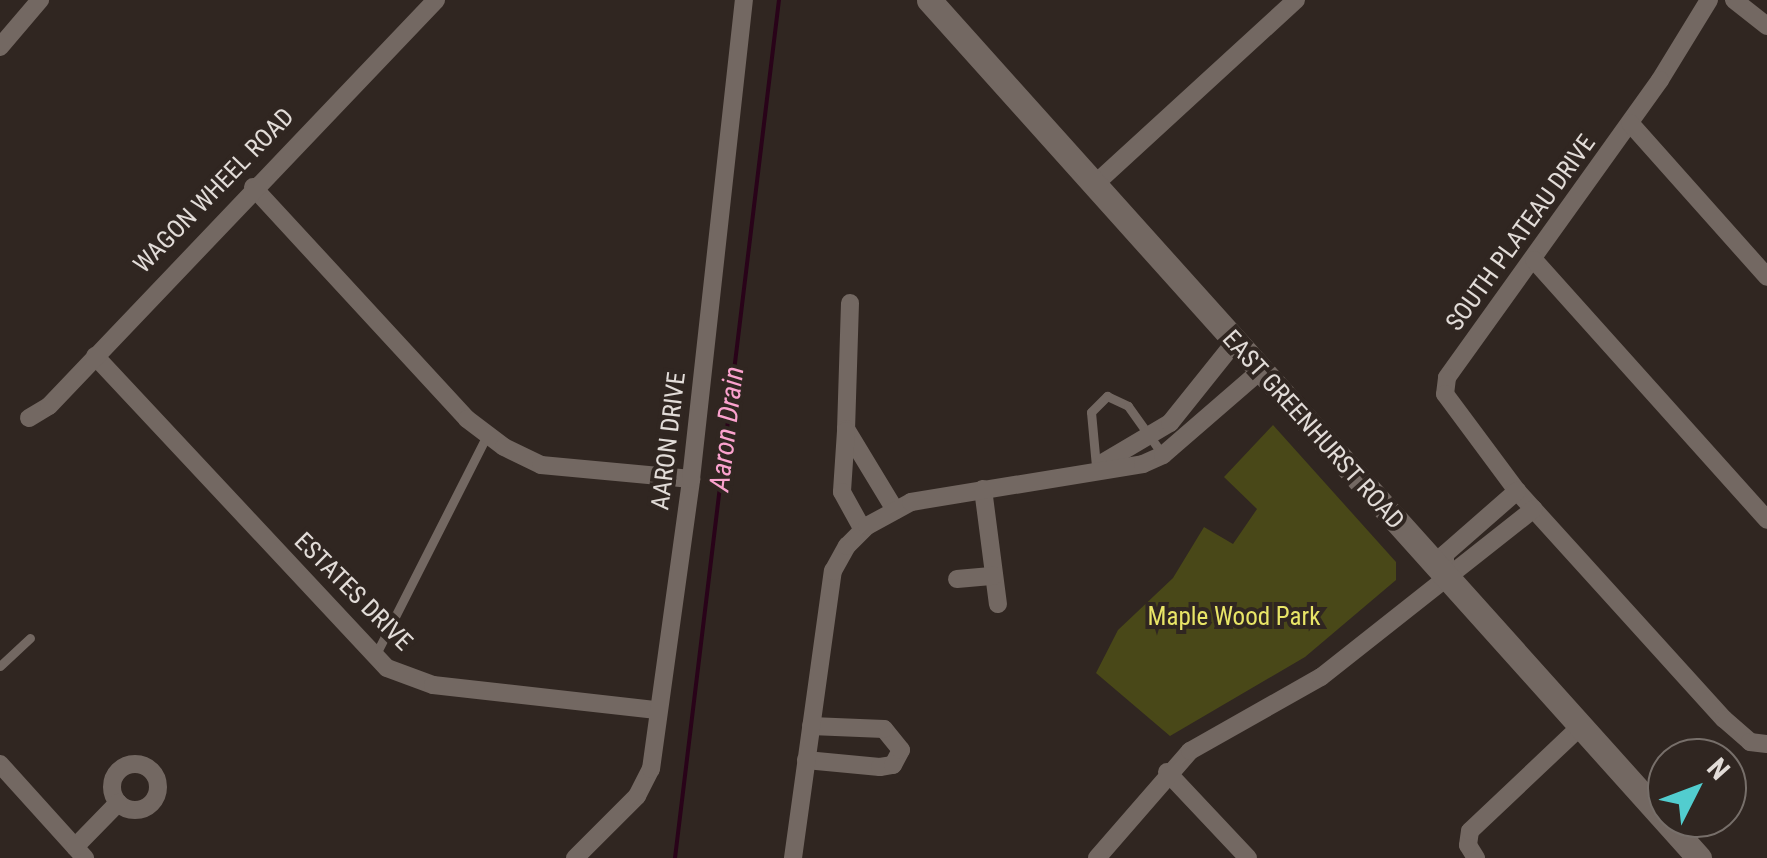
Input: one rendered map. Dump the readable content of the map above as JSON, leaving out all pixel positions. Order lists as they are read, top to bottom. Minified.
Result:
{"streets":{"main road":["EAST GREENHURST ROAD"],"street":["WAGON WHEEL ROAD","SOUTH PLATEAU DRIVE","AARON DRIVE","ESTATES DRIVE"]},"crossings":[["WAGON WHEEL ROAD","ESTATES DRIVE"],["AARON DRIVE","ESTATES DRIVE"]],"water":["Aaron Drain"],"parks":["Maple Wood Park"],"north":"top right"}
